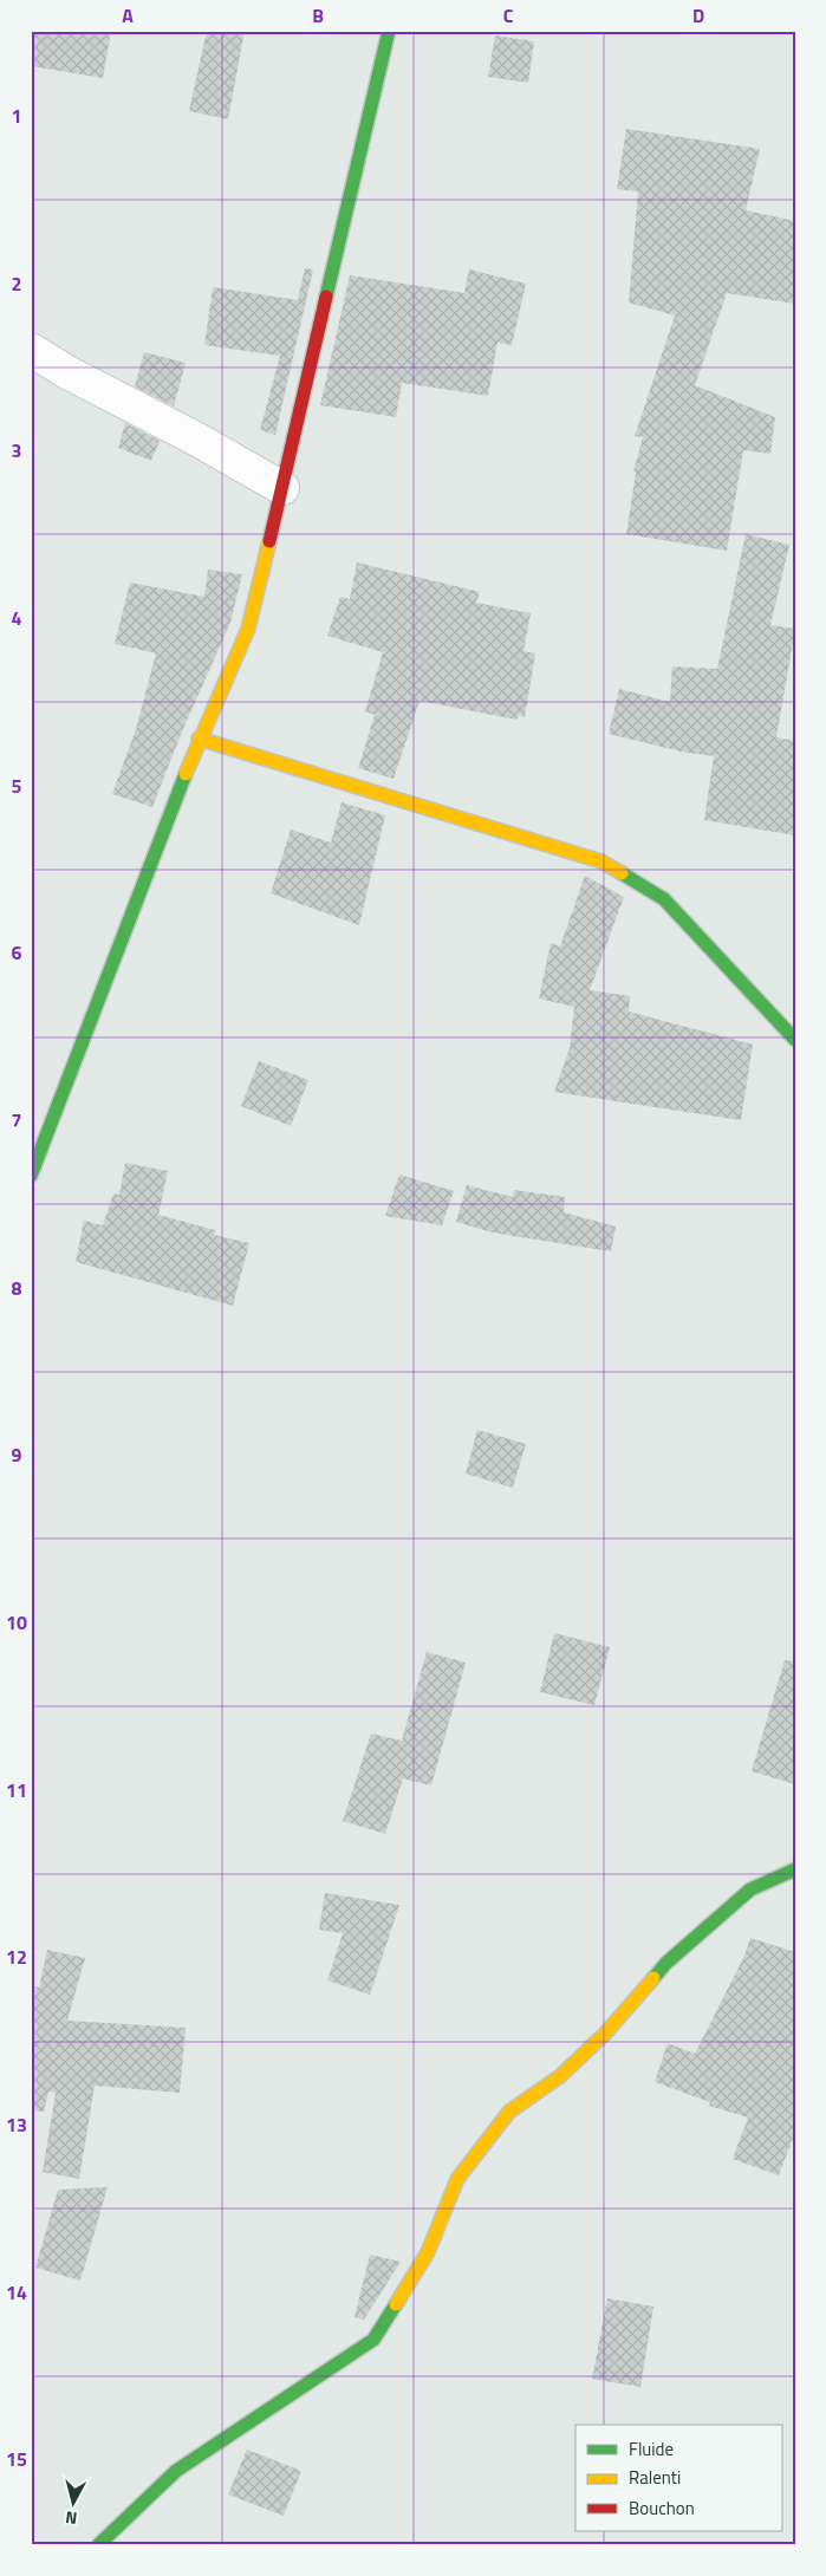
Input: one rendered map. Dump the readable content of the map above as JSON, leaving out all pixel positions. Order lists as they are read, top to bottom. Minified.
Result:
{"legend":["Fluide","Ralenti","Bouchon"],"north":"bottom","grid":{"columns":["A","B","C","D"],"rows":["1","2","3","4","5","6","7","8","9","10","11","12","13","14","15"]}}
